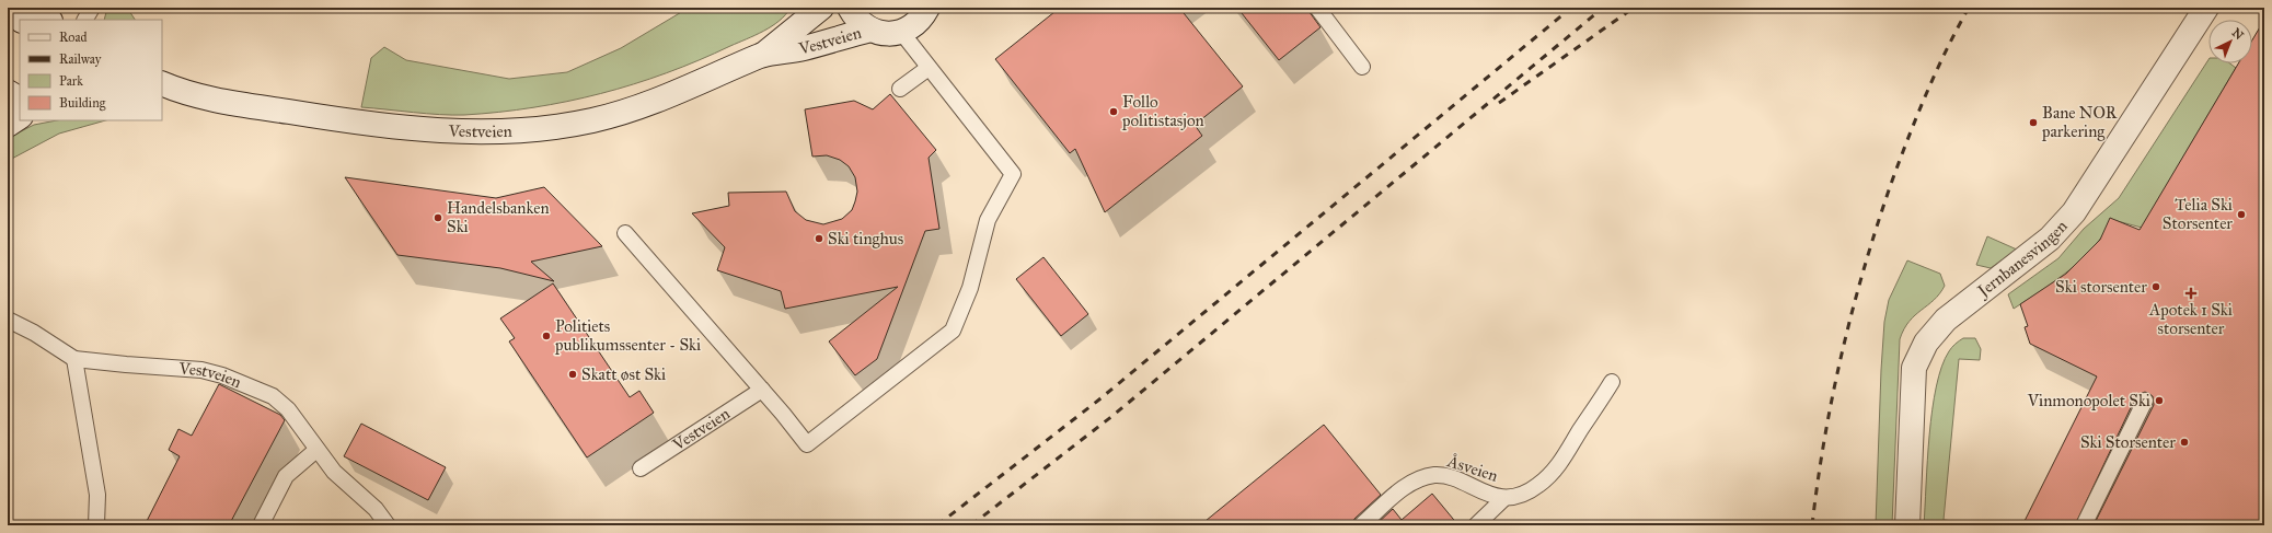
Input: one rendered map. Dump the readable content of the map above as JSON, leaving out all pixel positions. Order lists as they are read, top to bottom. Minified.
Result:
{"streets":{"street":["Vestveien","Jernbanesvingen"],"lane":["Åsveien"]},"places":{"other":["Follo politistasjon","Bane NOR parkering","Telia Ski Storsenter","Handelsbanken Ski","Ski tinghus","Ski storsenter","Politiets publikumssenter - Ski","Skatt øst Ski","Vinmonopolet Ski","Ski Storsenter"],"health":["Apotek 1 Ski storsenter"]},"legend":["Road","Railway","Park","Building"],"north":"top right"}
